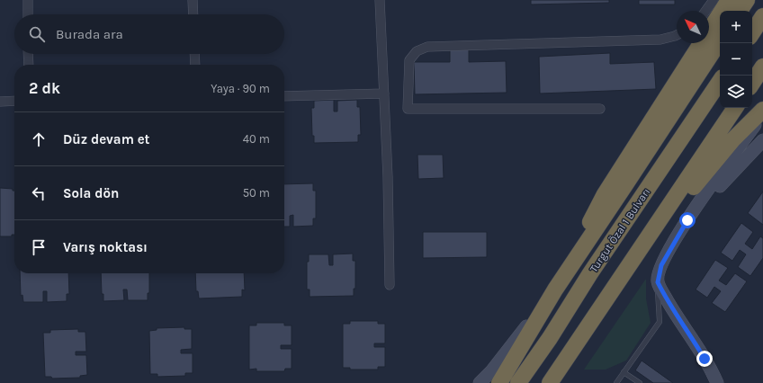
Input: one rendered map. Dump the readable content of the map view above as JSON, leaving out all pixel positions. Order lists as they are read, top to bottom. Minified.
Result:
{"streets":{"highway":["Turgut Özal 1 Bulvarı"]},"north":"top left","page":{"map_buttons":["+","−"],"search":"Burada ara","heading":["2 dk","Yaya · 90 m"],"list":[["Düz devam et","40 m"],["Sola dön","50 m"],"Varış noktası"]}}
